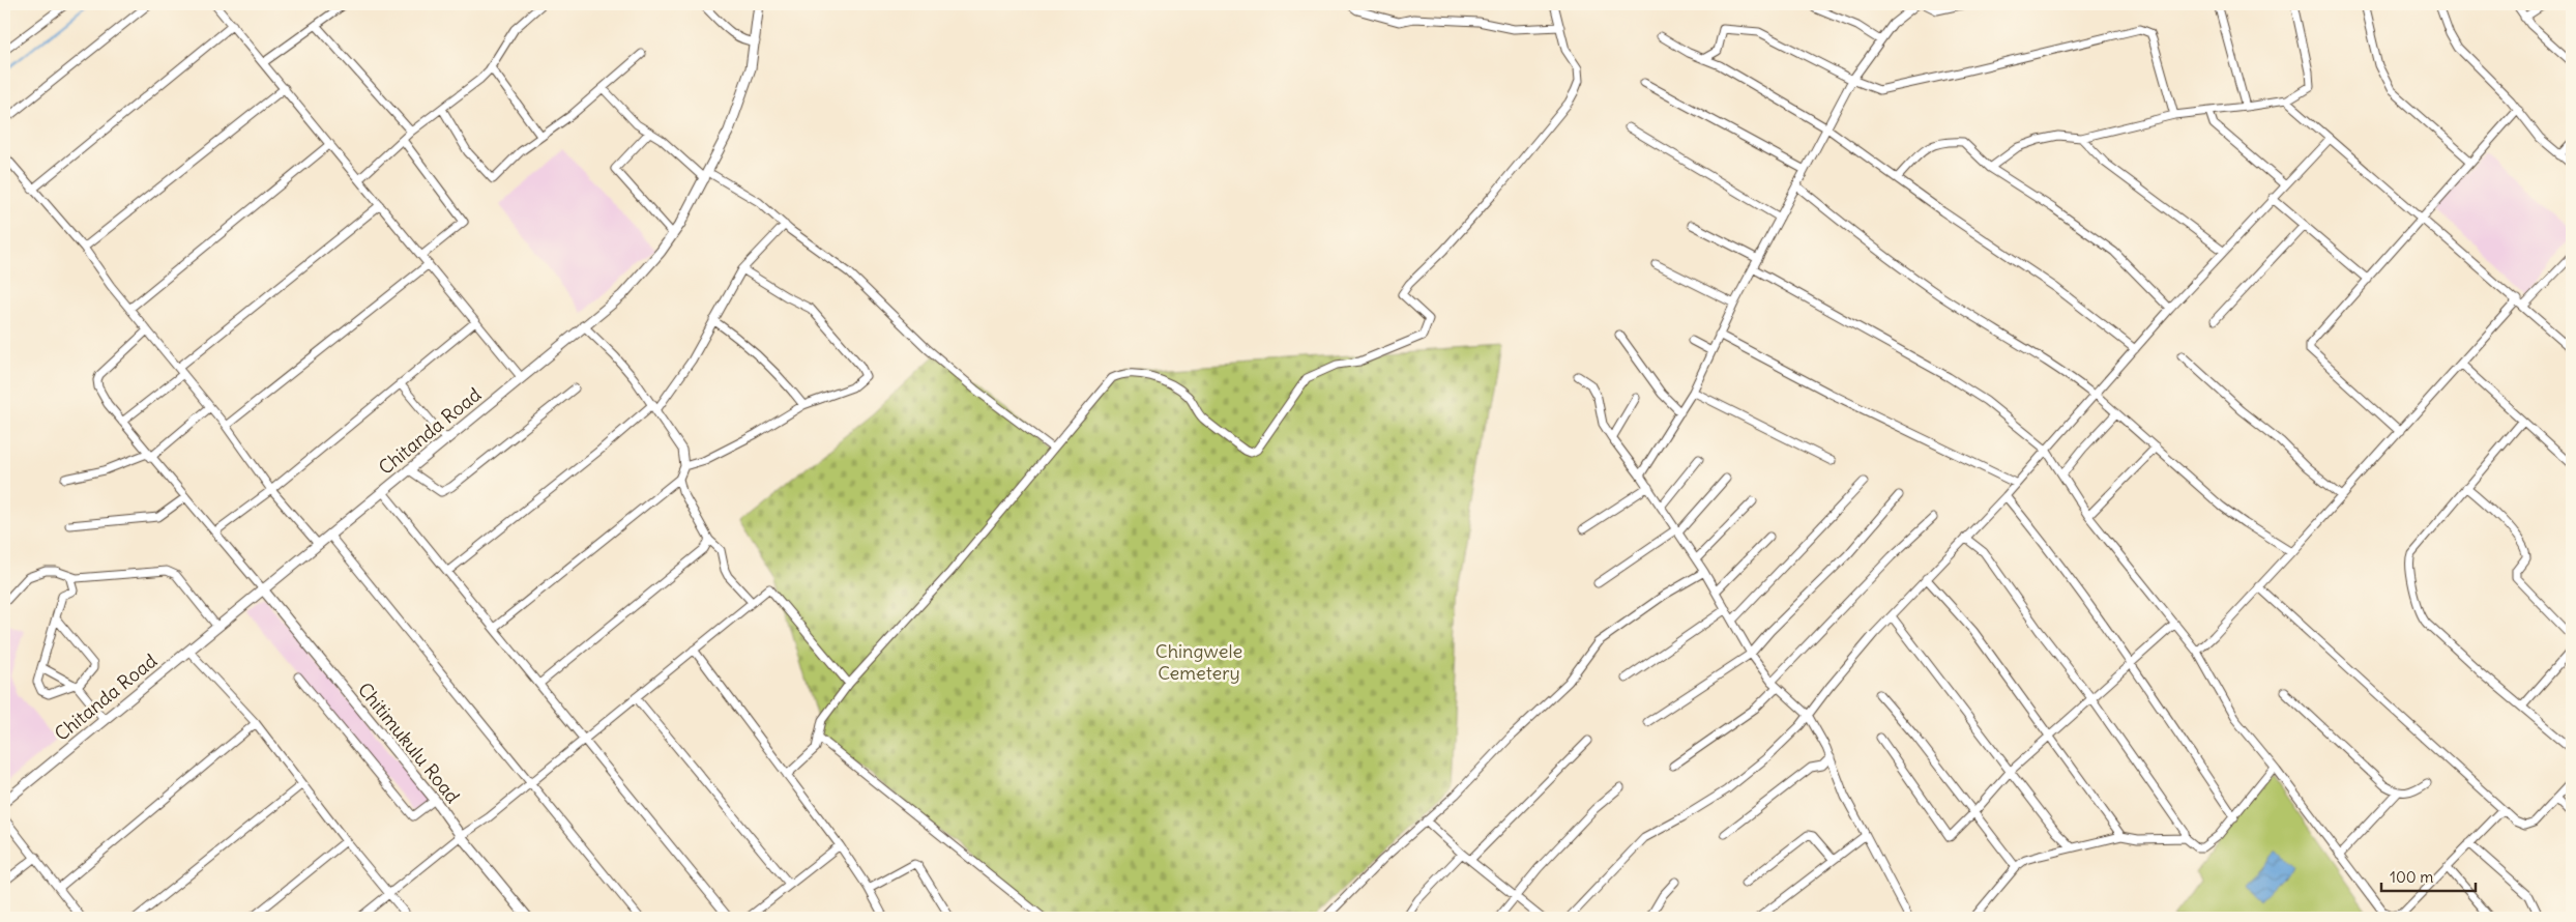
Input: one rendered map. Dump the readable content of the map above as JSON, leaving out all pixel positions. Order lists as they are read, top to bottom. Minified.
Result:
{"streets":{"street":["Chitanda Road","Chitimukulu Road"]},"crossings":[["Chitanda Road","Chitimukulu Road"]],"parks":["Chingwele Cemetery"],"scale_bar":"100 m"}
